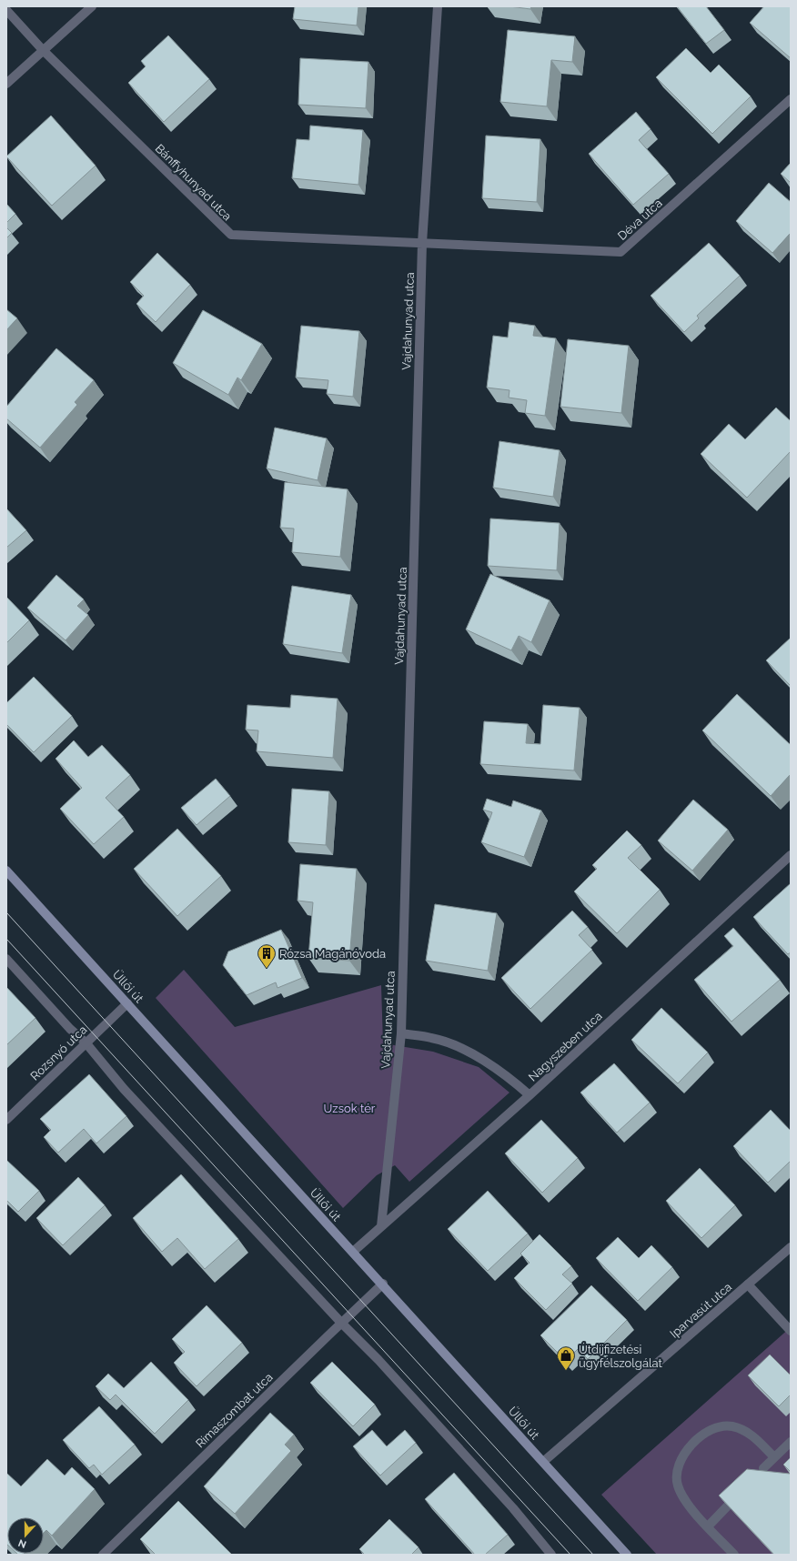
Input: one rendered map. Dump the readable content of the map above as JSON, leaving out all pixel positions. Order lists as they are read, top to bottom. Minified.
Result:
{"streets":{"main road":["Üllői út"],"street":["Bánffyhunyad utca","Déva utca","Vajdahunyad utca","Nagyszeben utca","Rozsnyó utca","Iparvasút utca","Rimaszombat utca"]},"crossings":[["Bánffyhunyad utca","Déva utca"],["Bánffyhunyad utca","Vajdahunyad utca"],["Déva utca","Vajdahunyad utca"],["Vajdahunyad utca","Nagyszeben utca"],["Üllői út","Nagyszeben utca"],["Üllői út","Rozsnyó utca"],["Üllői út","Iparvasút utca"],["Üllői út","Rimaszombat utca"]],"parks":["Uzsok tér"],"places":{"building":["Rózsa Magánóvoda"],"shop":["Útdíjfizetési ügyfélszolgálat"]},"north":"bottom"}
